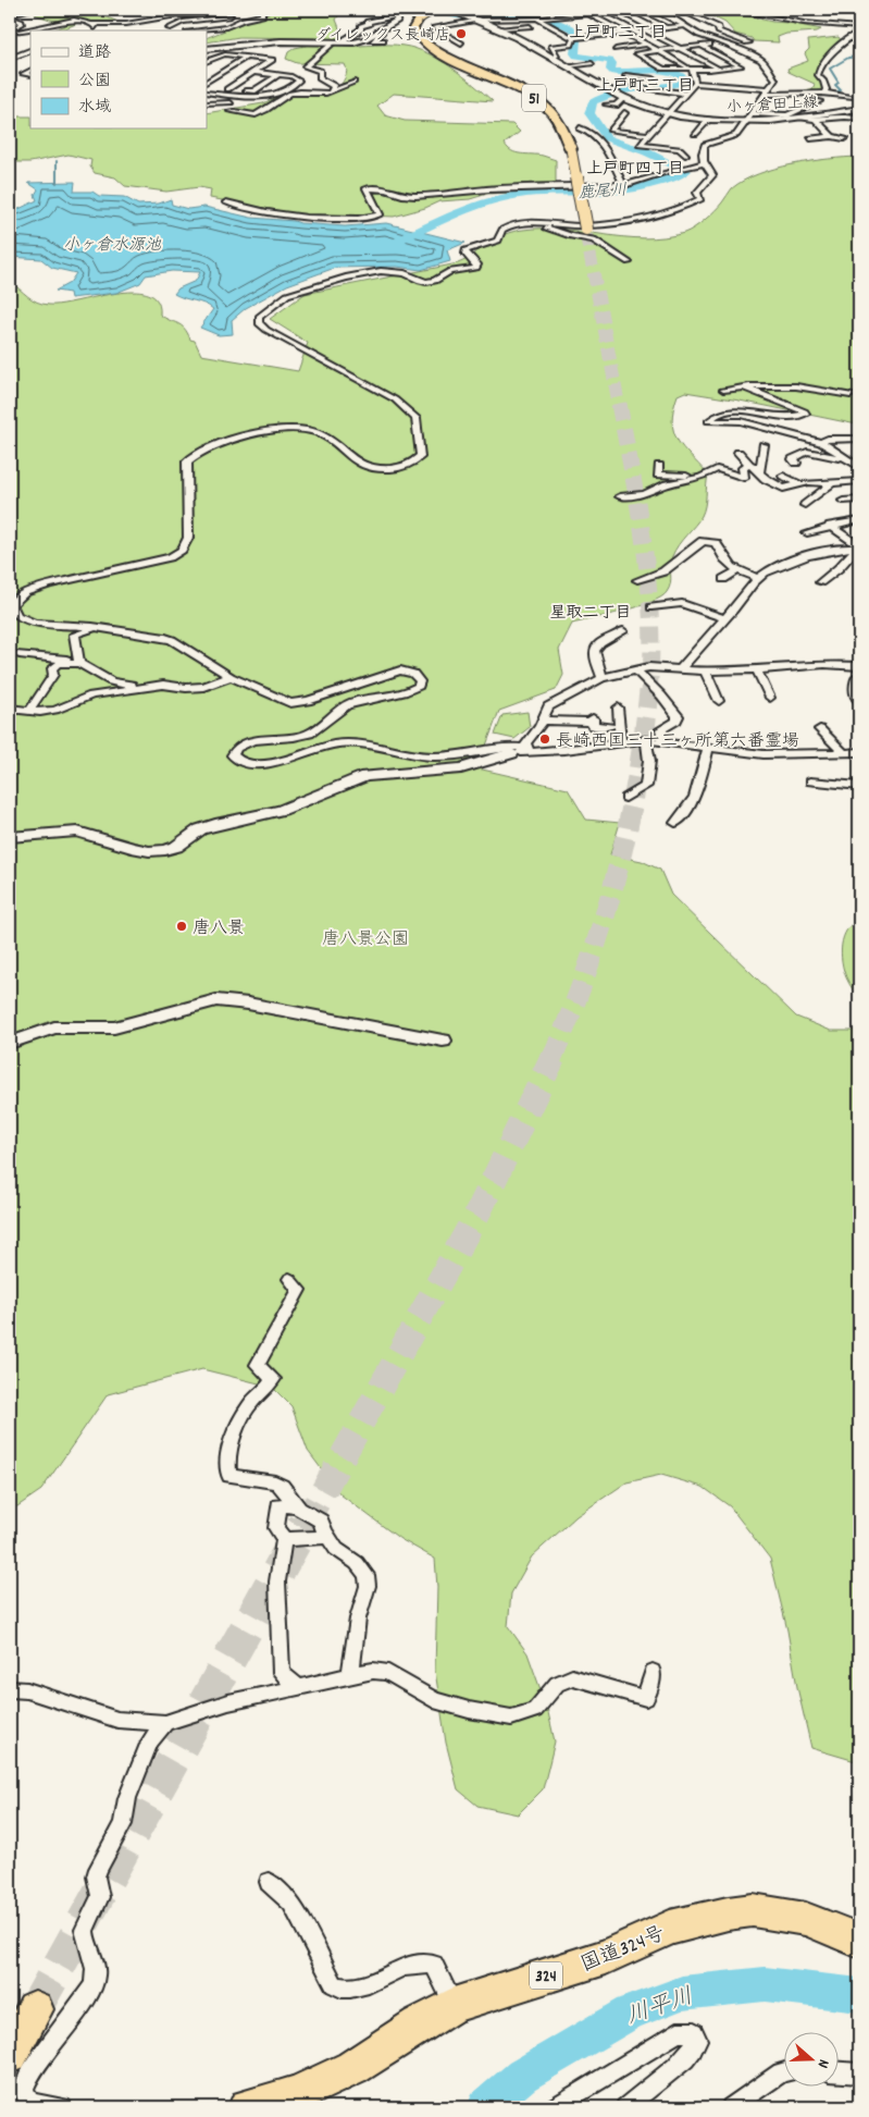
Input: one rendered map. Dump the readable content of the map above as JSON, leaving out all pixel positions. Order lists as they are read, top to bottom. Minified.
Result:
{"streets":{"highway":["51","国道324号","324"],"street":["小ヶ倉田上線"]},"districts":["上戸町二丁目","上戸町三丁目","上戸町四丁目","星取二丁目"],"water":["鹿尾川","小ヶ倉水源池","川平川"],"parks":["唐八景公園"],"places":["ダイレックス長崎店","長崎西国三十三ヶ所第六番霊場","唐八景"],"legend":["道路","公園","水域"],"north":"right"}
